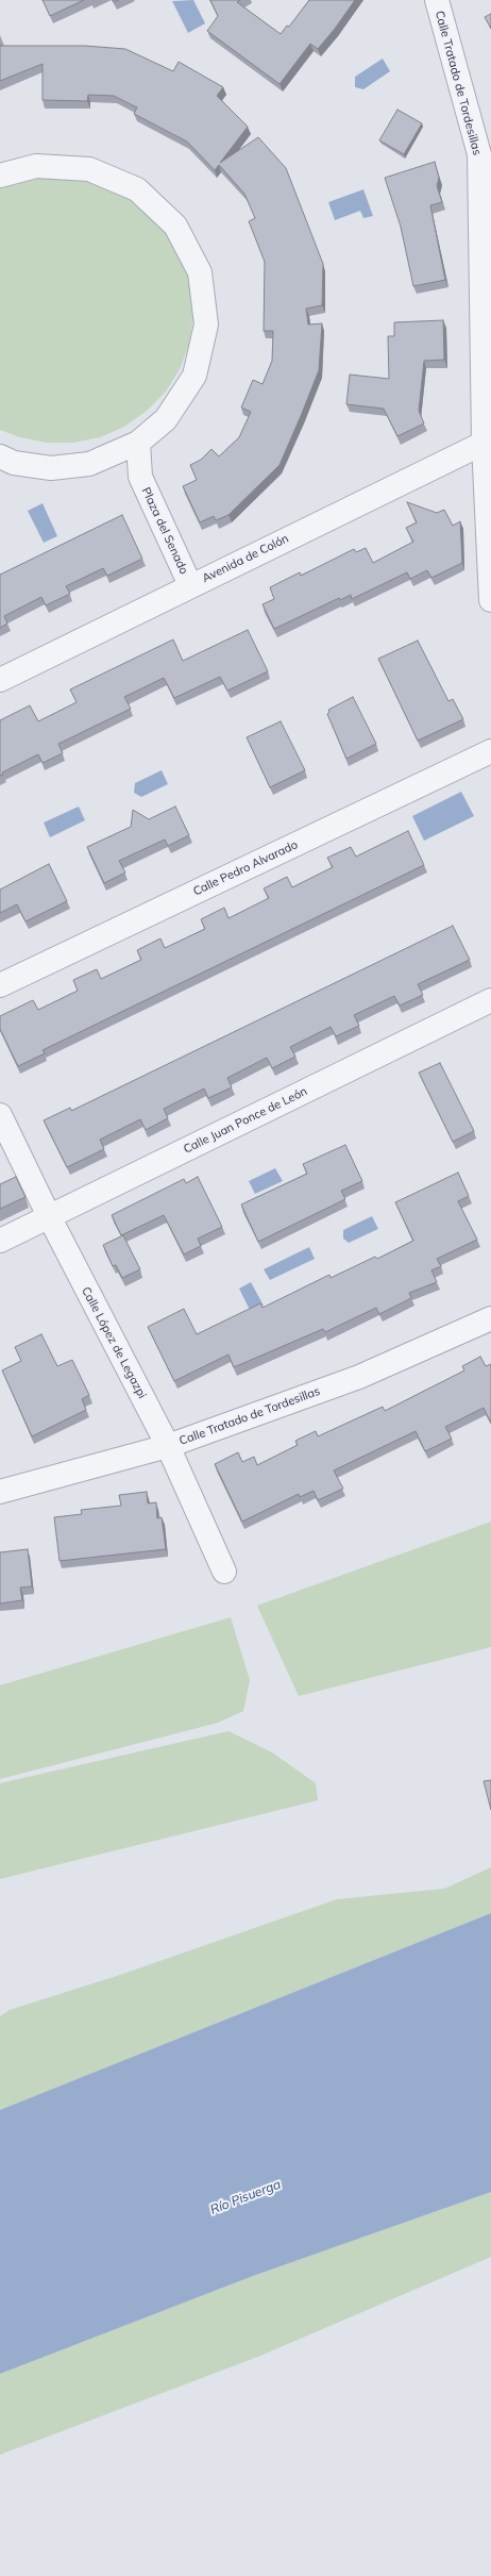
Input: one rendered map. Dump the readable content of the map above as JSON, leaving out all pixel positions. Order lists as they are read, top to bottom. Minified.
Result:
{"streets":{"street":["Calle Tratado de Tordesillas","Plaza del Senado","Avenida de Colón","Calle Pedro Alvarado","Calle Juan Ponce de León","Calle López de Legazpi"]},"crossings":[["Calle Tratado de Tordesillas","Avenida de Colón"],["Calle Tratado de Tordesillas","Calle López de Legazpi"],["Plaza del Senado","Avenida de Colón"],["Calle Juan Ponce de León","Calle López de Legazpi"]],"water":["Río Pisuerga"]}
